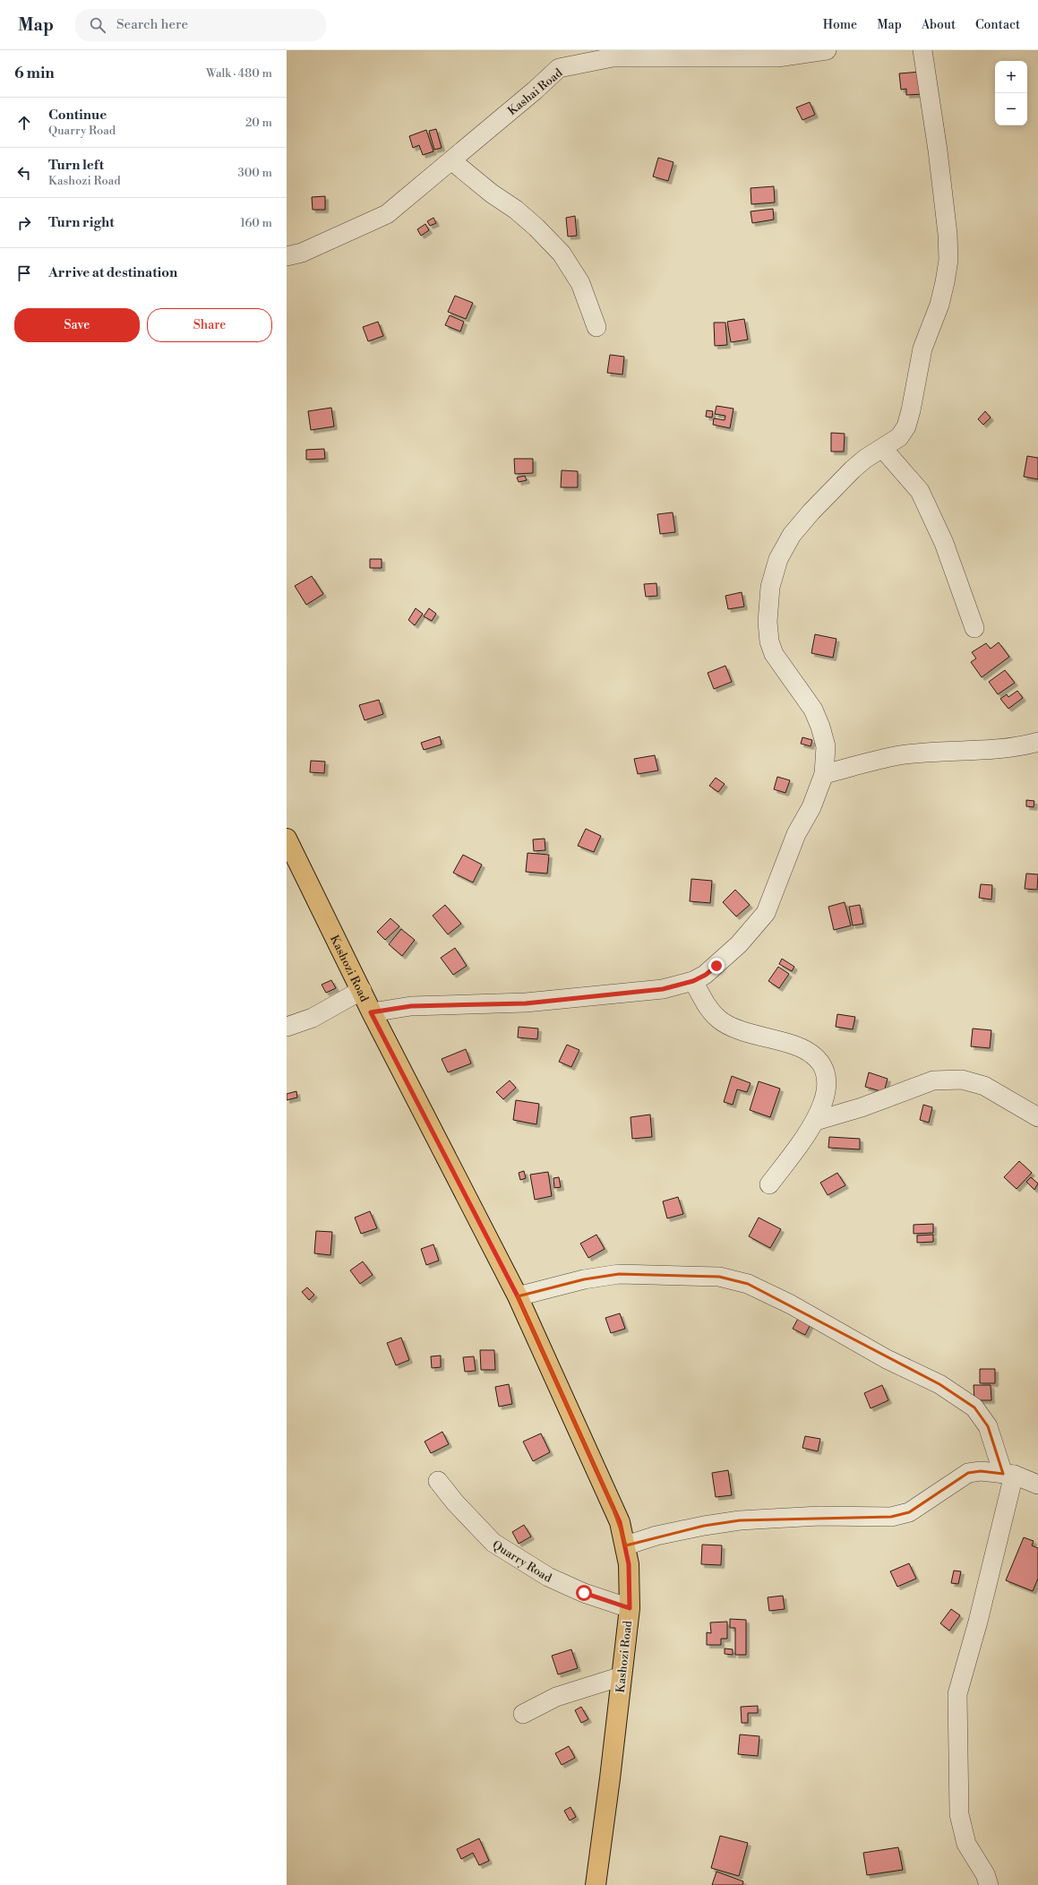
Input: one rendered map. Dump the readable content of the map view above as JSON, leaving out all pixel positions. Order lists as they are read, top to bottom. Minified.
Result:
{"streets":{"main road":["Kashozi Road"],"street":["Kashai Road","Quarry Road"]},"crossings":[["Kashozi Road","Quarry Road"]],"page":{"header":"Map","search":"Search here","nav":["Home","Map","About","Contact"],"heading":["6 min","Walk · 480 m"],"map_buttons":["+","−"],"list":[["Continue","Quarry Road","20 m"],["Turn left","Kashozi Road","300 m"],["Turn right","160 m"],"Arrive at destination"],"buttons":["Save","Share"]}}
